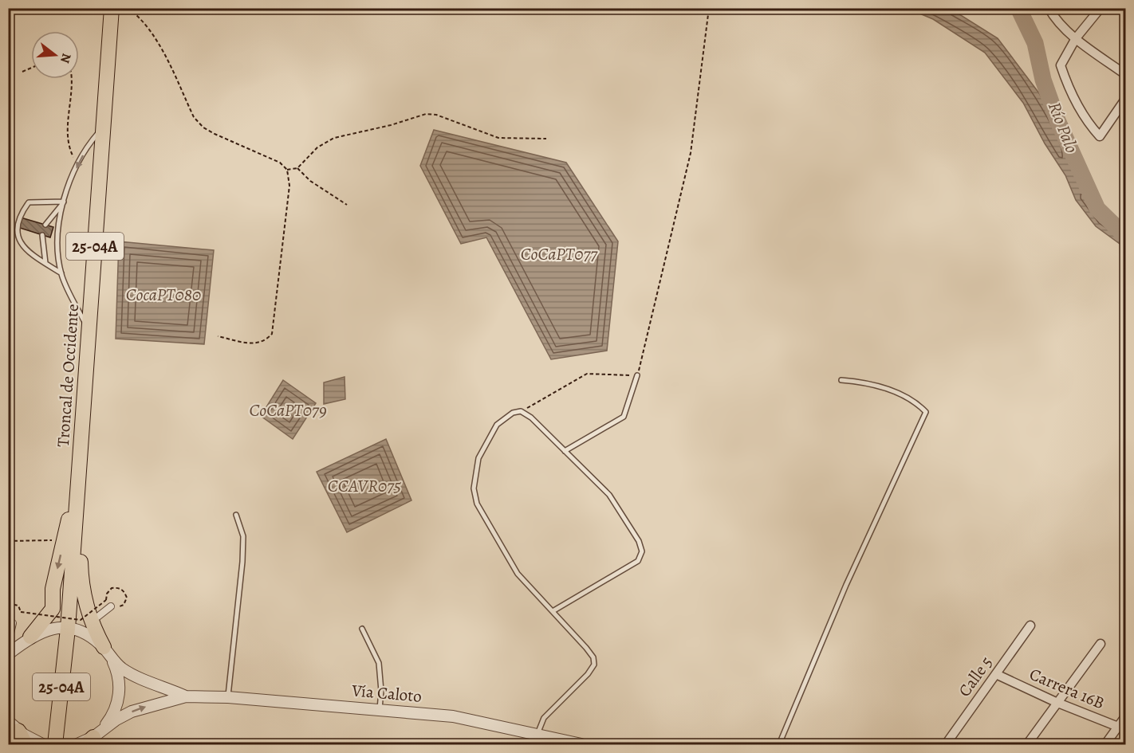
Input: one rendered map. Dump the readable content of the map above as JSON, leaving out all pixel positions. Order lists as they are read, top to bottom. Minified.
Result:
{"streets":{"highway":["25-04A","Troncal de Occidente"],"street":["Calle 5","Carrera 16B","Vía Caloto"]},"crossings":[["Troncal de Occidente","Vía Caloto"],["Calle 5","Carrera 16B"]],"water":["Río Palo","CoCaPT077","CocaPT080","CoCaPT079","CCAVR075"],"north":"right"}
